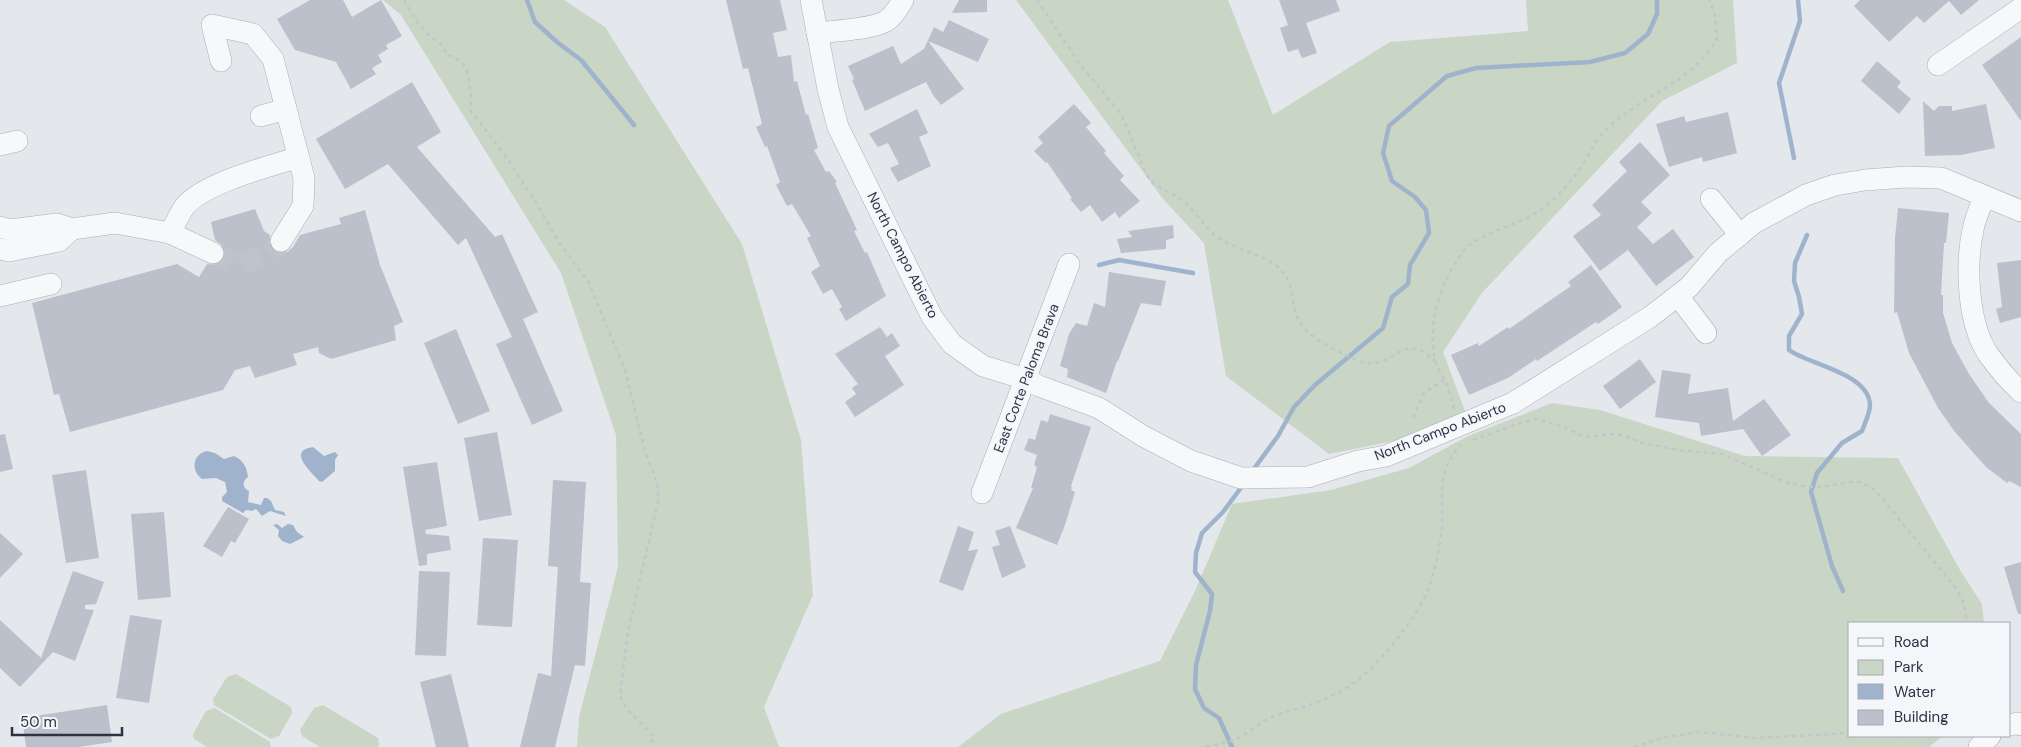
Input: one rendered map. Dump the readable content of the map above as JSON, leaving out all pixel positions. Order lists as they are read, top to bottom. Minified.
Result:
{"streets":{"street":["North Campo Abierto","East Corte Paloma Brava"]},"crossings":[["North Campo Abierto","East Corte Paloma Brava"]],"legend":["Road","Park","Water","Building"],"scale_bar":"50 m"}
